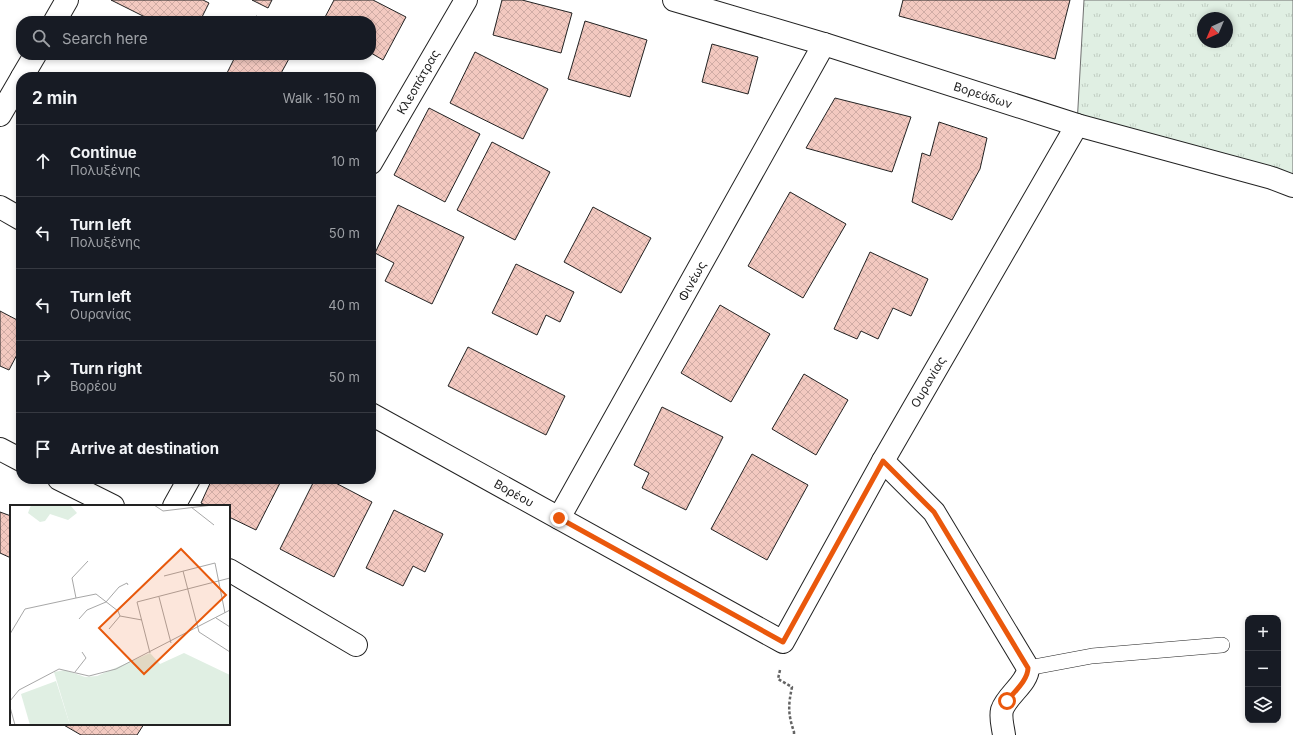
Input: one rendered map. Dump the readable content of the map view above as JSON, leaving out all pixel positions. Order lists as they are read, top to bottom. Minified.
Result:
{"streets":{"street":["Κλεοπάτρας","Βορεάδων","Φινέως","Ουρανίας","Βορέου"]},"crossings":[["Βορεάδων","Φινέως"],["Βορεάδων","Ουρανίας"],["Φινέως","Βορέου"],["Ουρανίας","Βορέου"]],"north":"bottom left","page":{"search":"Search here","heading":["2 min","Walk · 150 m"],"list":[["Continue","Πολυξένης","10 m"],["Turn left","Πολυξένης","50 m"],["Turn left","Ουρανίας","40 m"],["Turn right","Βορέου","50 m"],"Arrive at destination"],"map_buttons":["+","−"]}}
